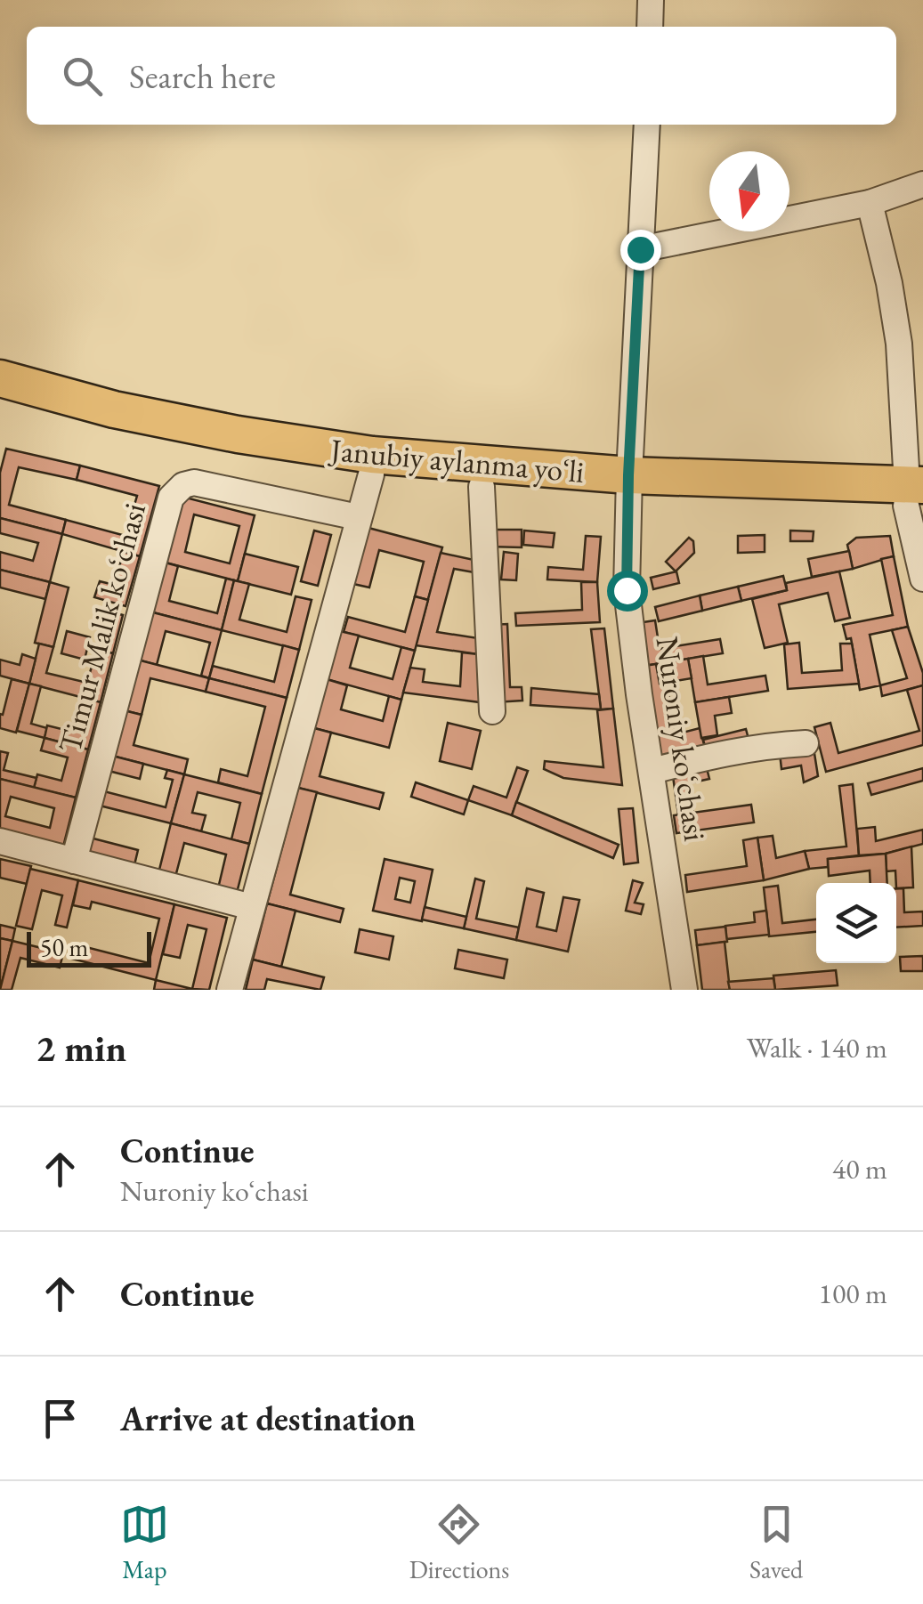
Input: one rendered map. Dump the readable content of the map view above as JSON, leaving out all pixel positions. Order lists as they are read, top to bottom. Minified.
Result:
{"streets":{"highway":["Janubiy aylanma yoʻli"],"street":["Timur Malik koʻchasi","Nuroniy koʻchasi"]},"crossings":[["Janubiy aylanma yoʻli","Nuroniy koʻchasi"]],"scale_bar":"50 m","north":"bottom","page":{"search":"Search here","scale":"50 m","heading":["2 min","Walk · 140 m"],"list":[["Continue","Nuroniy koʻchasi","40 m"],["Continue","100 m"],"Arrive at destination"],"nav":["Map","Directions","Saved"]}}
